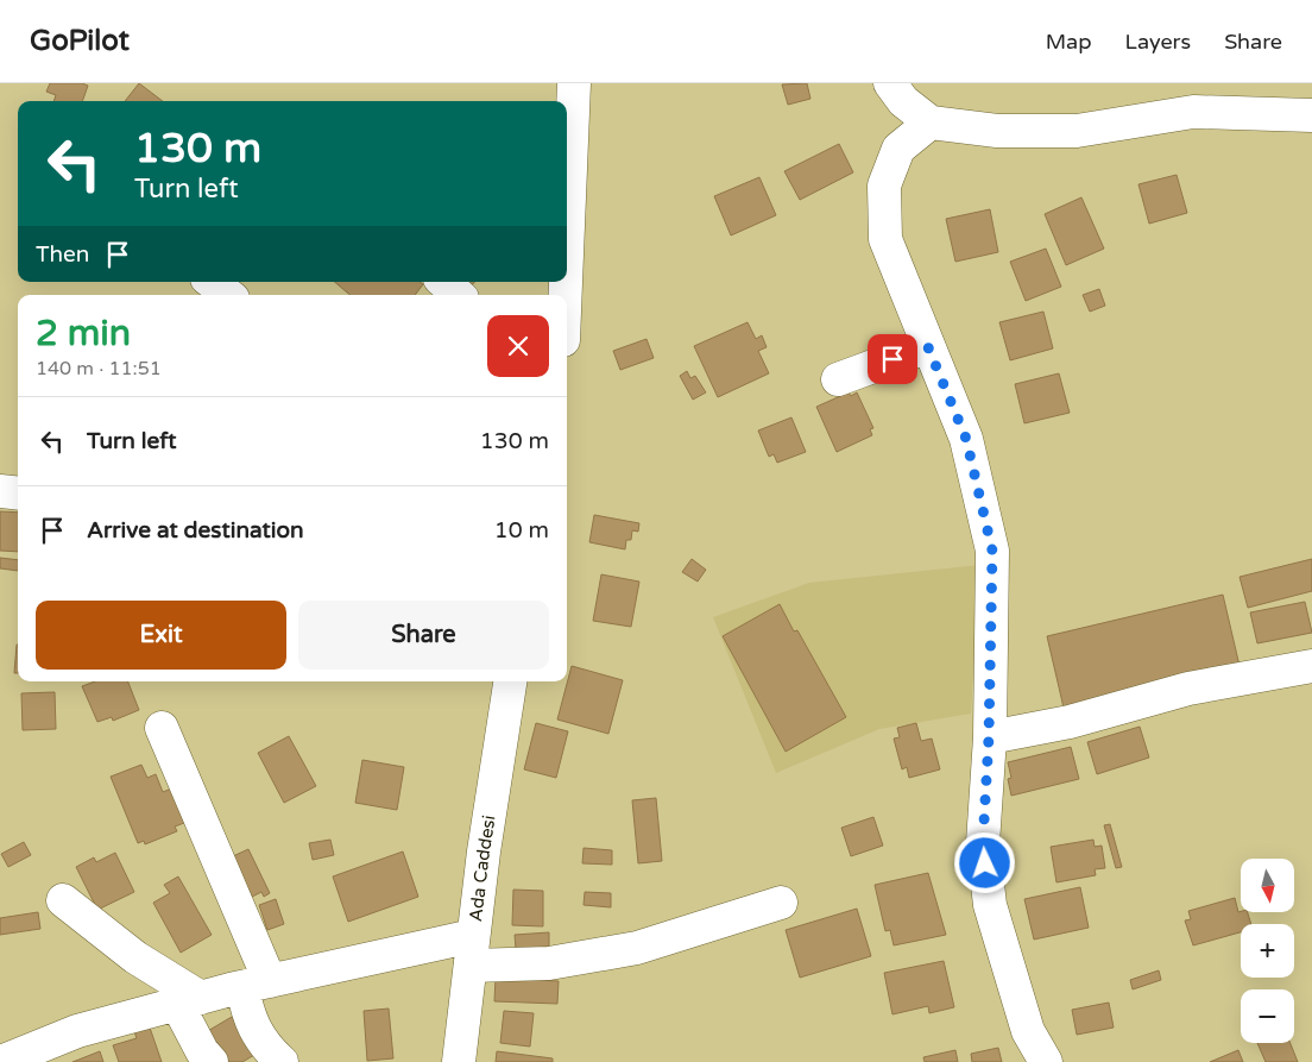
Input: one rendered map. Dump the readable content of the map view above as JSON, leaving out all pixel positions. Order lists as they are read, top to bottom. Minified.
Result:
{"streets":{"street":["Ada Caddesi"]},"north":"bottom","page":{"header":"GoPilot","nav":["Map","Layers","Share"],"turn":["130 m","Turn left"],"then":"Then","heading":["2 min","140 m · 11:51"],"list":[{"name":"Turn left","value":"130 m"},{"name":"Arrive at destination","value":"10 m"}],"buttons":["Exit","Share"],"map_buttons":["+","−"]}}
